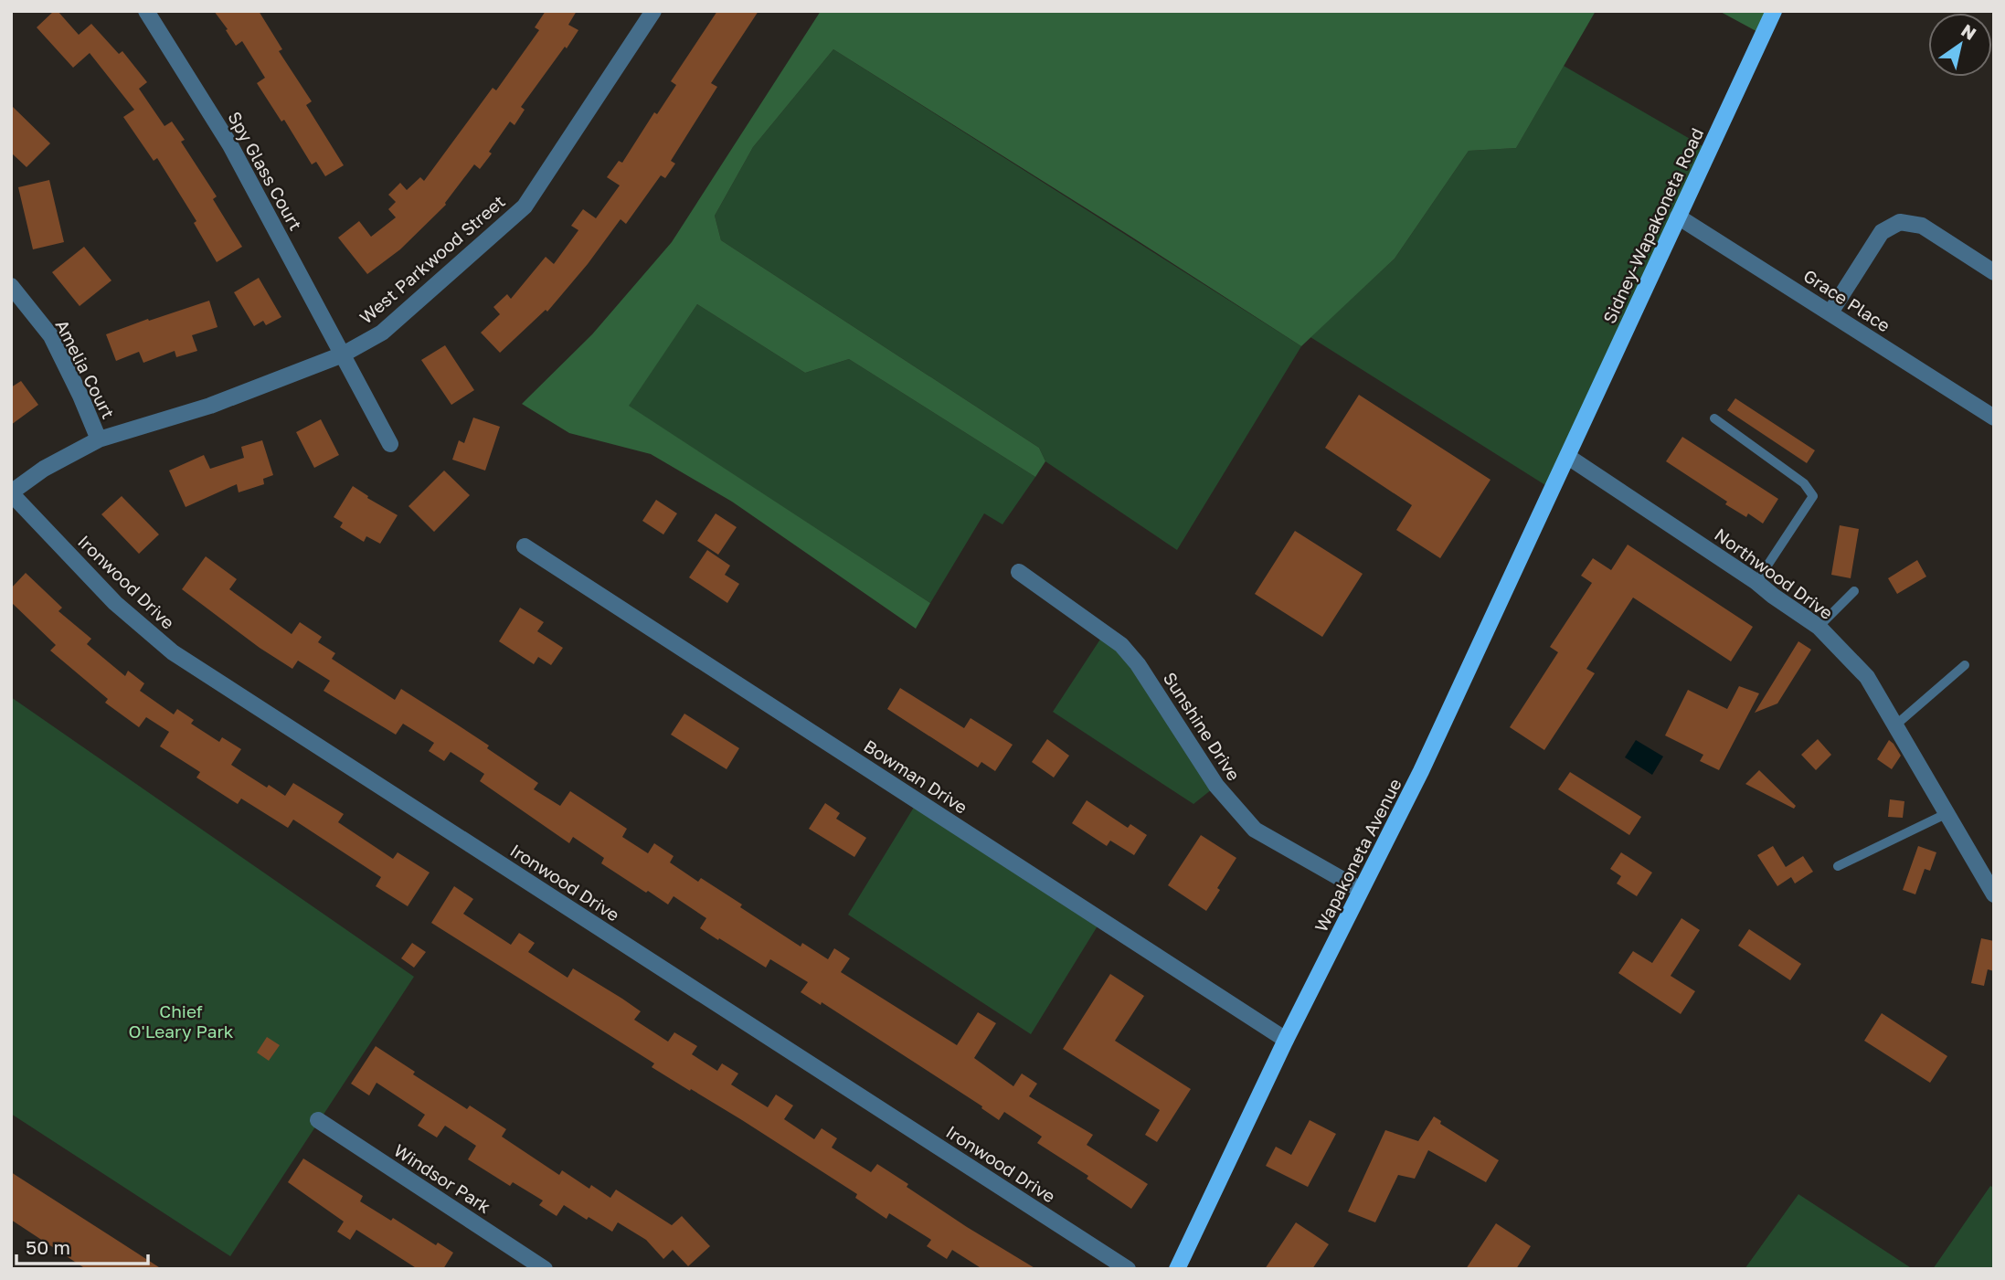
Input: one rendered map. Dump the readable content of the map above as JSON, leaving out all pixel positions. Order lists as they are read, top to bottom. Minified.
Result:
{"streets":{"main road":["Sidney-Wapakoneta Road","Wapakoneta Avenue"],"street":["Spy Glass Court","West Parkwood Street","Grace Place","Amelia Court","Northwood Drive","Ironwood Drive","Sunshine Drive","Bowman Drive","Windsor Park"]},"crossings":[["Spy Glass Court","West Parkwood Street"],["Sidney-Wapakoneta Road","Grace Place"],["Sidney-Wapakoneta Road","Northwood Drive"],["Sidney-Wapakoneta Road","Wapakoneta Avenue"],["West Parkwood Street","Amelia Court"],["West Parkwood Street","Ironwood Drive"],["Northwood Drive","Wapakoneta Avenue"],["Sunshine Drive","Wapakoneta Avenue"],["Bowman Drive","Wapakoneta Avenue"]],"parks":["Chief O'Leary Park"],"scale_bar":"50 m","north":"top right"}
